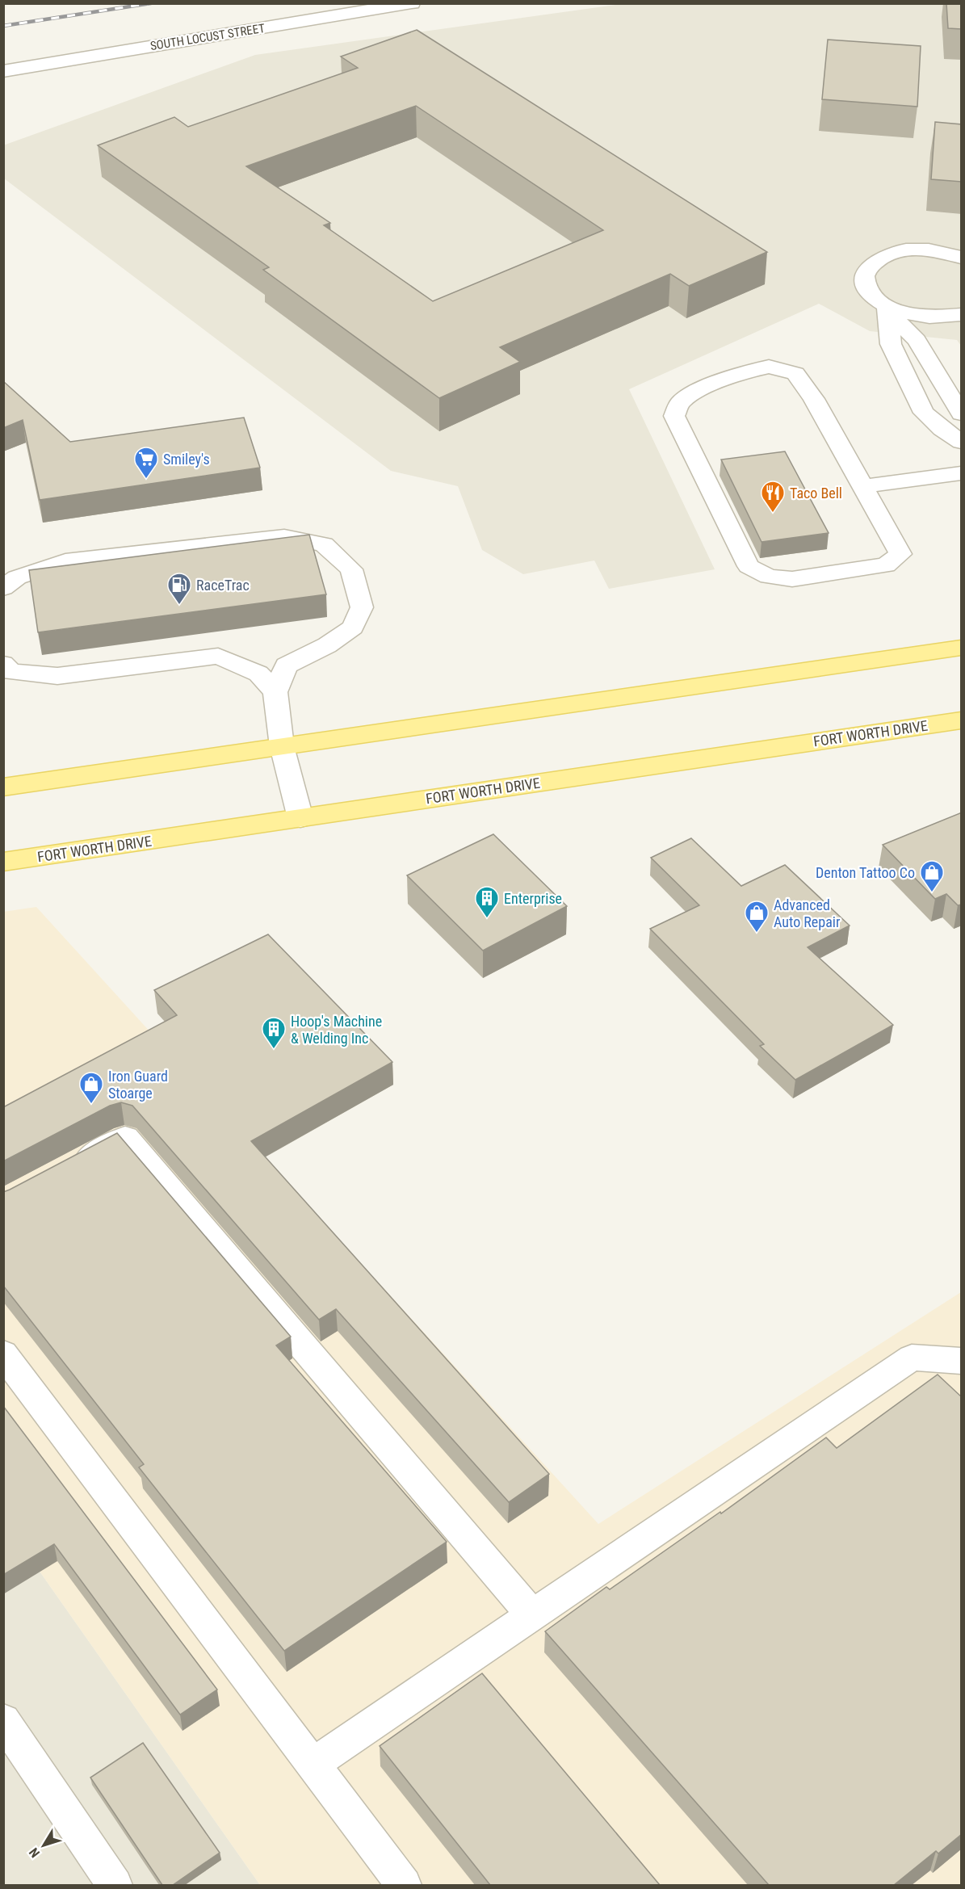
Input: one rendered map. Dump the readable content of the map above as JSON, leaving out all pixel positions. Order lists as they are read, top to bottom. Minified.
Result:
{"streets":{"main road":["FORT WORTH DRIVE"],"street":["SOUTH LOCUST STREET"]},"places":{"supermarket":["Smiley's"],"restaurant":["Taco Bell"],"fuel station":["RaceTrac"],"shop":["Denton Tattoo Co","Advanced Auto Repair","Iron Guard Stoarge"],"building":["Enterprise","Hoop's Machine & Welding Inc"]},"north":"bottom left"}
